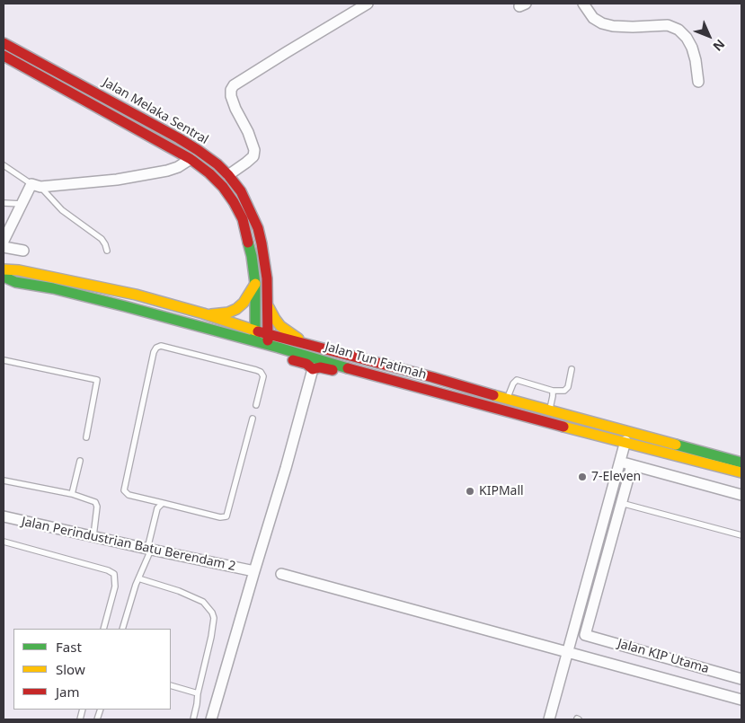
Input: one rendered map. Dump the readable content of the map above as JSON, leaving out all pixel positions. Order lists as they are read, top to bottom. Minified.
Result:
{"streets":{"main road":["Jalan Melaka Sentral","Jalan Tun Fatimah"],"street":["Jalan Perindustrian Batu Berendam 2","Jalan KIP Utama"]},"crossings":[["Jalan Melaka Sentral","Jalan Tun Fatimah"]],"places":["7-Eleven","KIPMall"],"legend":["Fast","Slow","Jam"],"north":"bottom right"}
